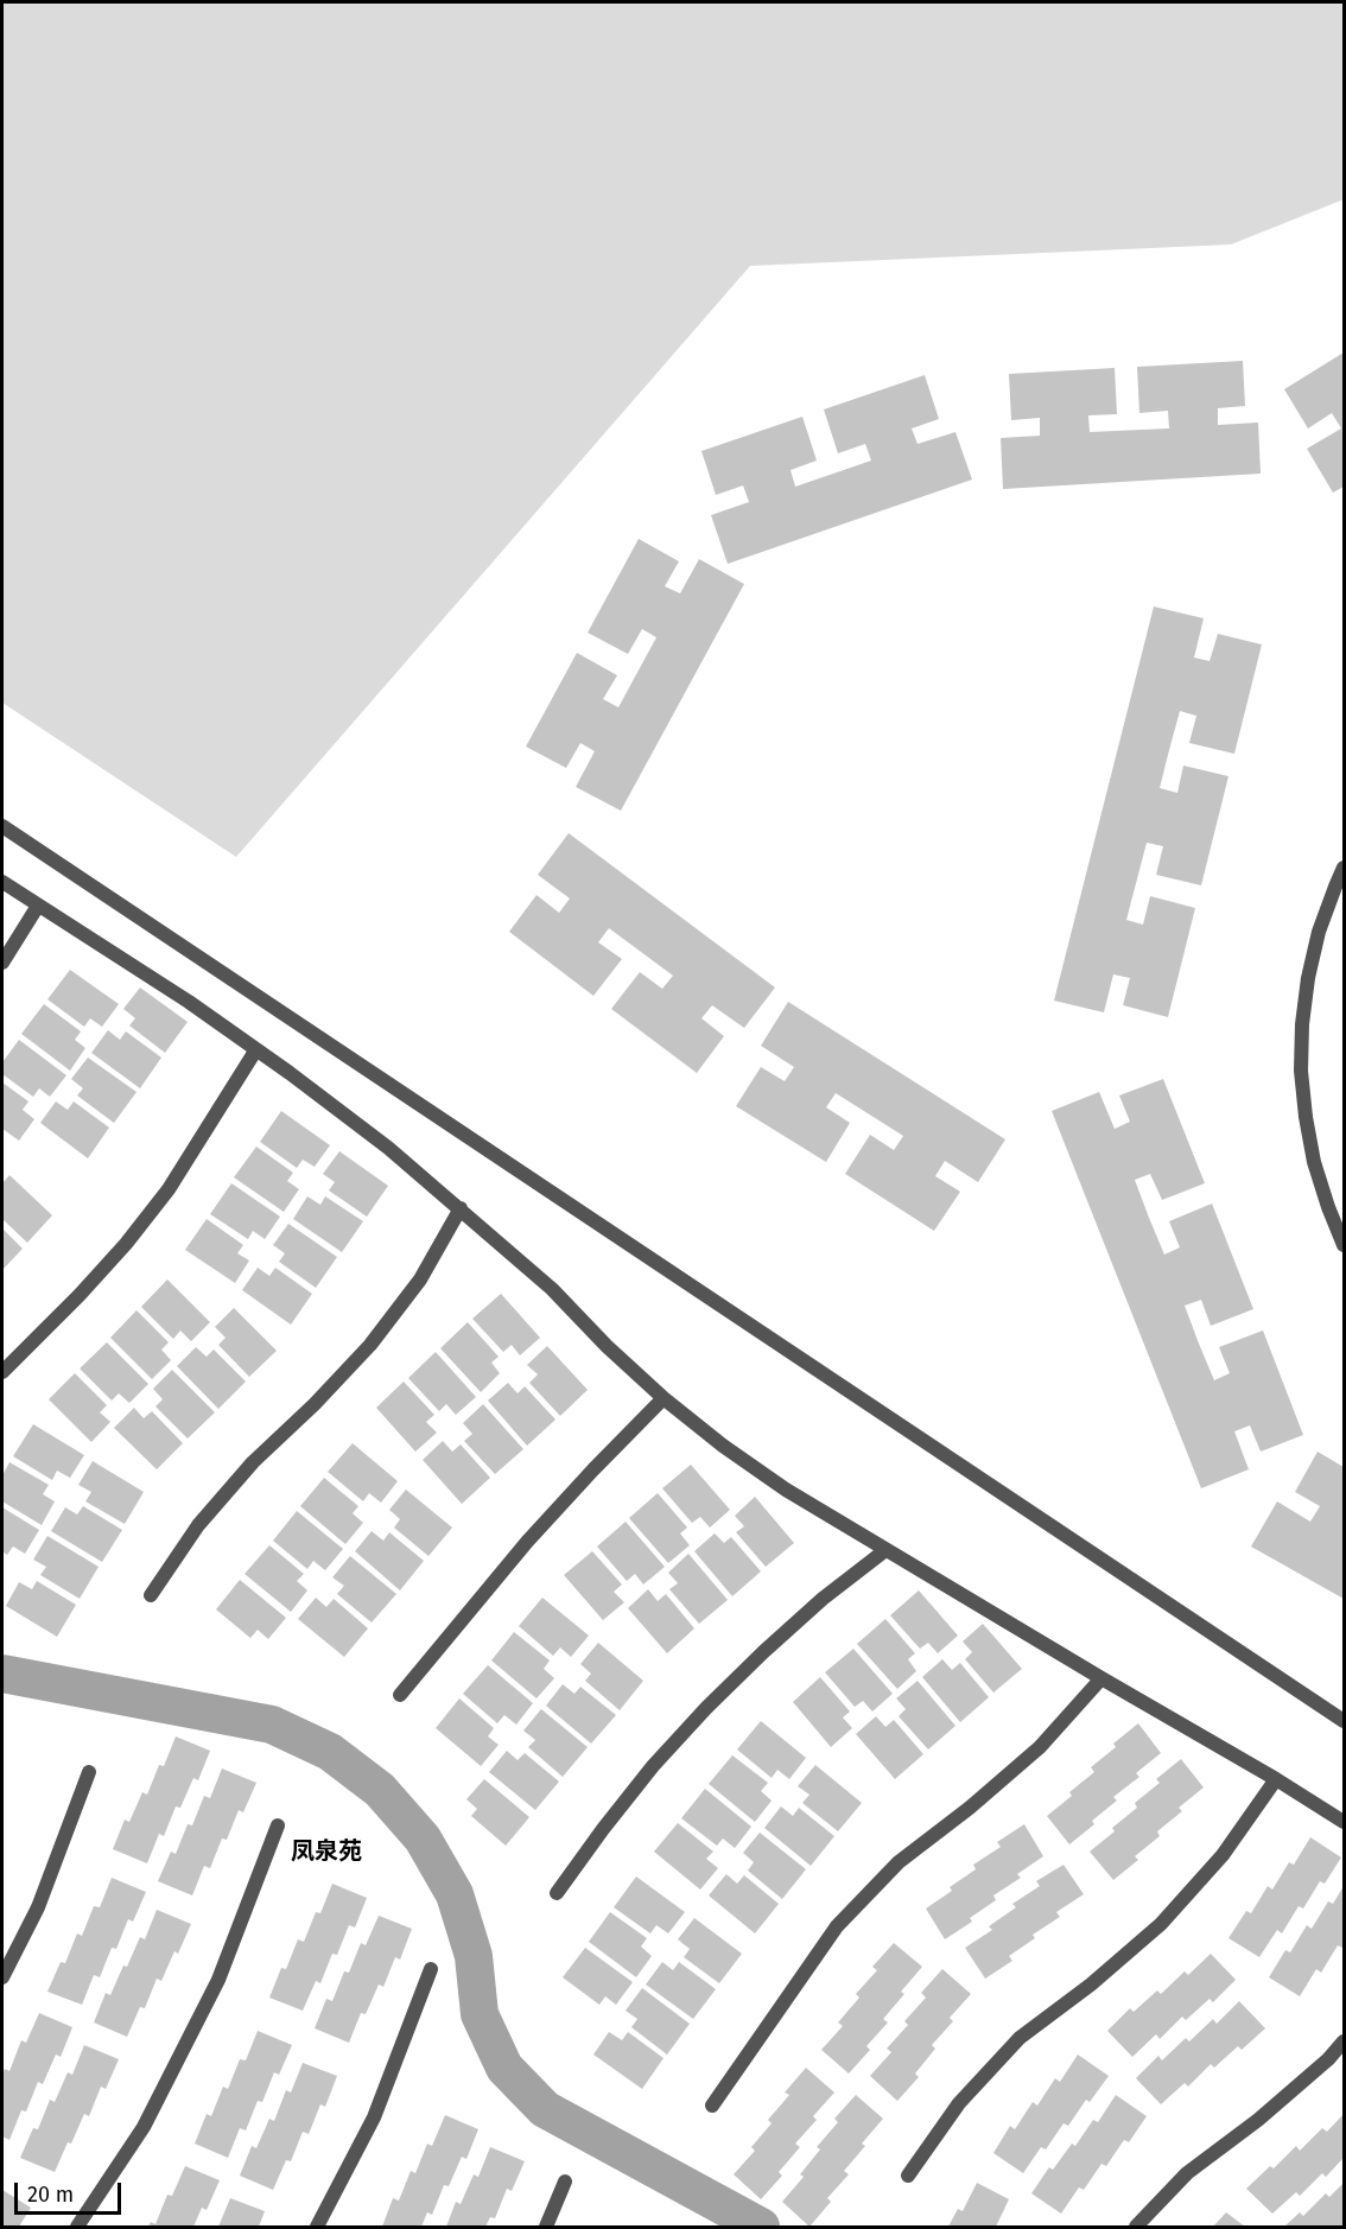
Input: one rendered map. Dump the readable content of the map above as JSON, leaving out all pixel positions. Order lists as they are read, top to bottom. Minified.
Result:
{"districts":["凤泉苑"],"scale_bar":"20 m"}
